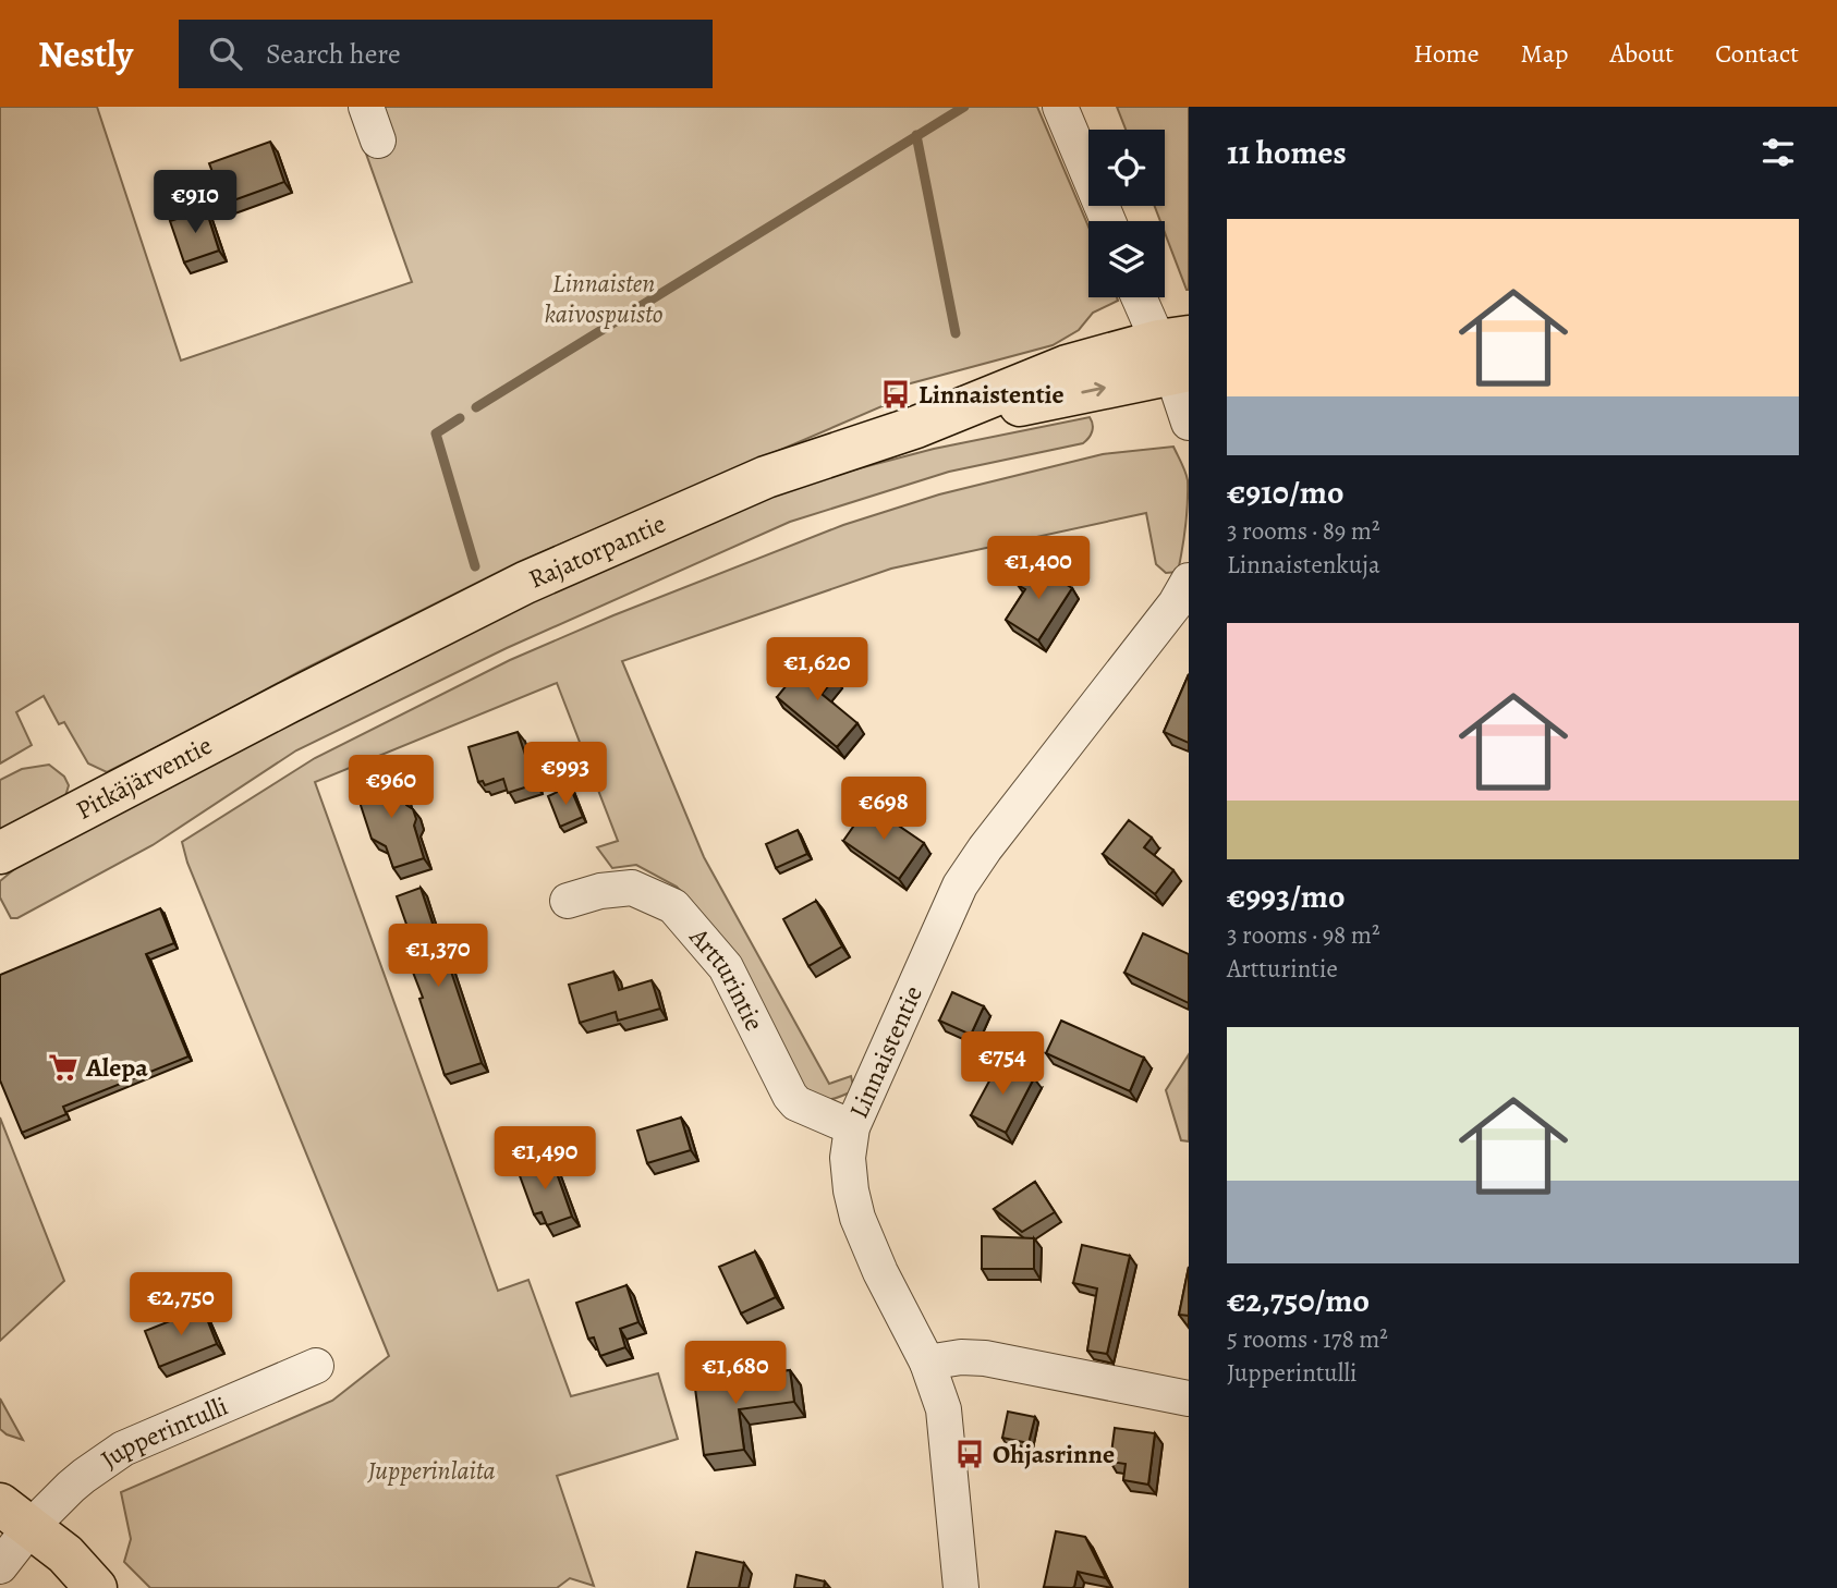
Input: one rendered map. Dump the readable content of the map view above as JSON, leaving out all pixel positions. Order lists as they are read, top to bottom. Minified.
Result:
{"streets":{"main road":["Rajatorpantie","Pitkäjärventie"],"street":["Artturintie","Linnaistentie","Jupperintulli"]},"crossings":[["Rajatorpantie","Pitkäjärventie"],["Artturintie","Linnaistentie"]],"parks":["Linnaisten kaivospuisto","Jupperinlaita"],"places":{"bus stop":["Linnaistentie","Ohjasrinne"],"supermarket":["Alepa"]},"page":{"header":"Nestly","search":"Search here","nav":["Home","Map","About","Contact"],"heading":"11 homes","price":["€910","€1,400","€1,620","€993","€960","€698","€1,370","€754","€1,490","€2,750","€1,680"],"list":[{"name":"€910/mo","note":"3 rooms · 89 m² · Linnaistenkuja"},{"name":"€993/mo","note":"3 rooms · 98 m² · Artturintie"},{"name":"€2,750/mo","note":"5 rooms · 178 m² · Jupperintulli"}]}}
